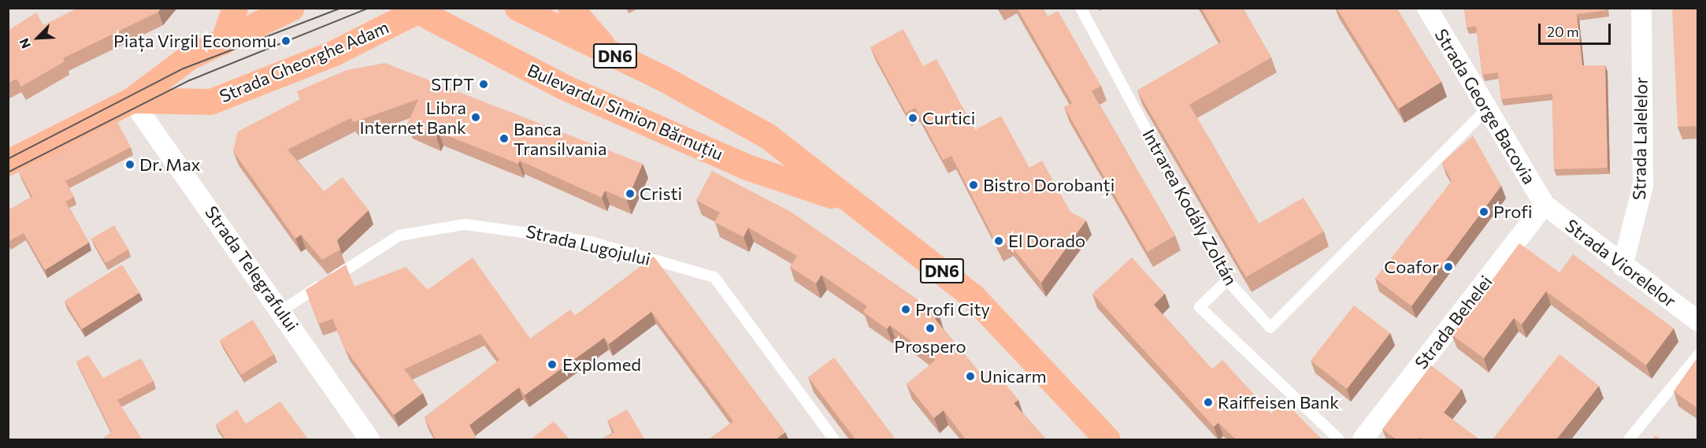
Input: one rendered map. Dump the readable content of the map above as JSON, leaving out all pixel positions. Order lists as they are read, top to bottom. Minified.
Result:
{"streets":{"main road":["DN6","Strada Gheorghe Adam","Bulevardul Simion Bărnuțiu"],"street":["Strada George Bacovia","Strada Lalelelor","Strada Viorelelor","Strada Telegrafului","Strada Behelei"],"lane":["Intrarea Kodály Zoltán","Strada Lugojului"]},"crossings":[["Strada Gheorghe Adam","Bulevardul Simion Bărnuțiu"],["Strada Gheorghe Adam","Strada Telegrafului"],["Strada George Bacovia","Intrarea Kodály Zoltán"],["Strada George Bacovia","Strada Viorelelor"],["Strada George Bacovia","Strada Behelei"],["Strada Lalelelor","Strada Viorelelor"],["Strada Lugojului","Strada Telegrafului"],["Strada Viorelelor","Strada Behelei"]],"places":["Piața Virgil Economu","STPT","Libra Internet Bank","Curtici","Banca Transilvania","Dr. Max","Bistro Dorobanți","Cristi","Profi","El Dorado","Coafor","Profi City","Prospero","Explomed","Unicarm","Raiffeisen Bank"],"scale_bar":"20 m","north":"bottom left"}
